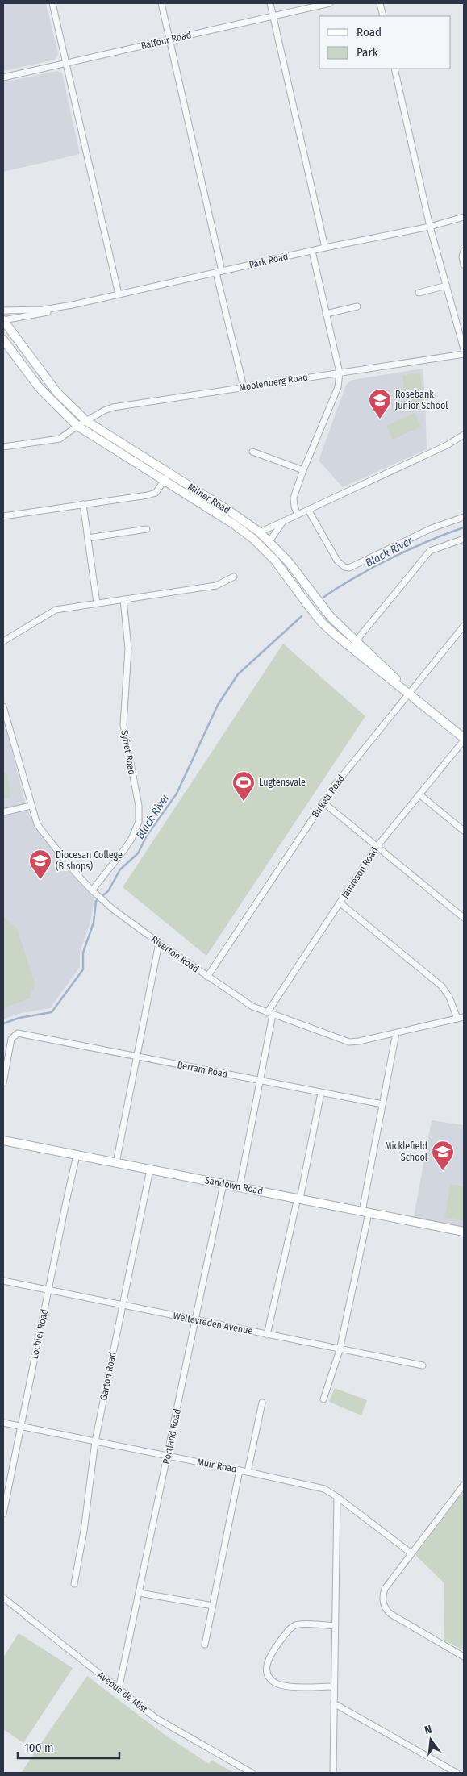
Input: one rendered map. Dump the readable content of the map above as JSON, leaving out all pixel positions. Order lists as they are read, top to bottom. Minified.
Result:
{"streets":{"main road":["Milner Road","Sandown Road"],"street":["Balfour Road","Park Road","Moolenberg Road","Syfret Road","Birkett Road","Jamieson Road","Riverton Road","Berram Road","Weltevreden Avenue","Lochiel Road","Garton Road","Portland Road","Muir Road","Avenue de Mist"]},"crossings":[["Park Road","Milner Road"],["Moolenberg Road","Milner Road"],["Milner Road","Birkett Road"],["Milner Road","Jamieson Road"],["Syfret Road","Riverton Road"],["Birkett Road","Riverton Road"],["Jamieson Road","Riverton Road"],["Jamieson Road","Berram Road"],["Jamieson Road","Sandown Road"],["Sandown Road","Lochiel Road"],["Sandown Road","Garton Road"],["Sandown Road","Portland Road"],["Weltevreden Avenue","Lochiel Road"],["Weltevreden Avenue","Garton Road"],["Weltevreden Avenue","Portland Road"],["Lochiel Road","Muir Road"],["Garton Road","Muir Road"],["Portland Road","Muir Road"],["Portland Road","Avenue de Mist"]],"water":["Black River"],"places":{"school or university":["Rosebank Junior School","Diocesan College (Bishops)","Micklefield School"],"sports":["Lugtensvale"]},"legend":["Road","Park"],"scale_bar":"100 m","north":"top"}
